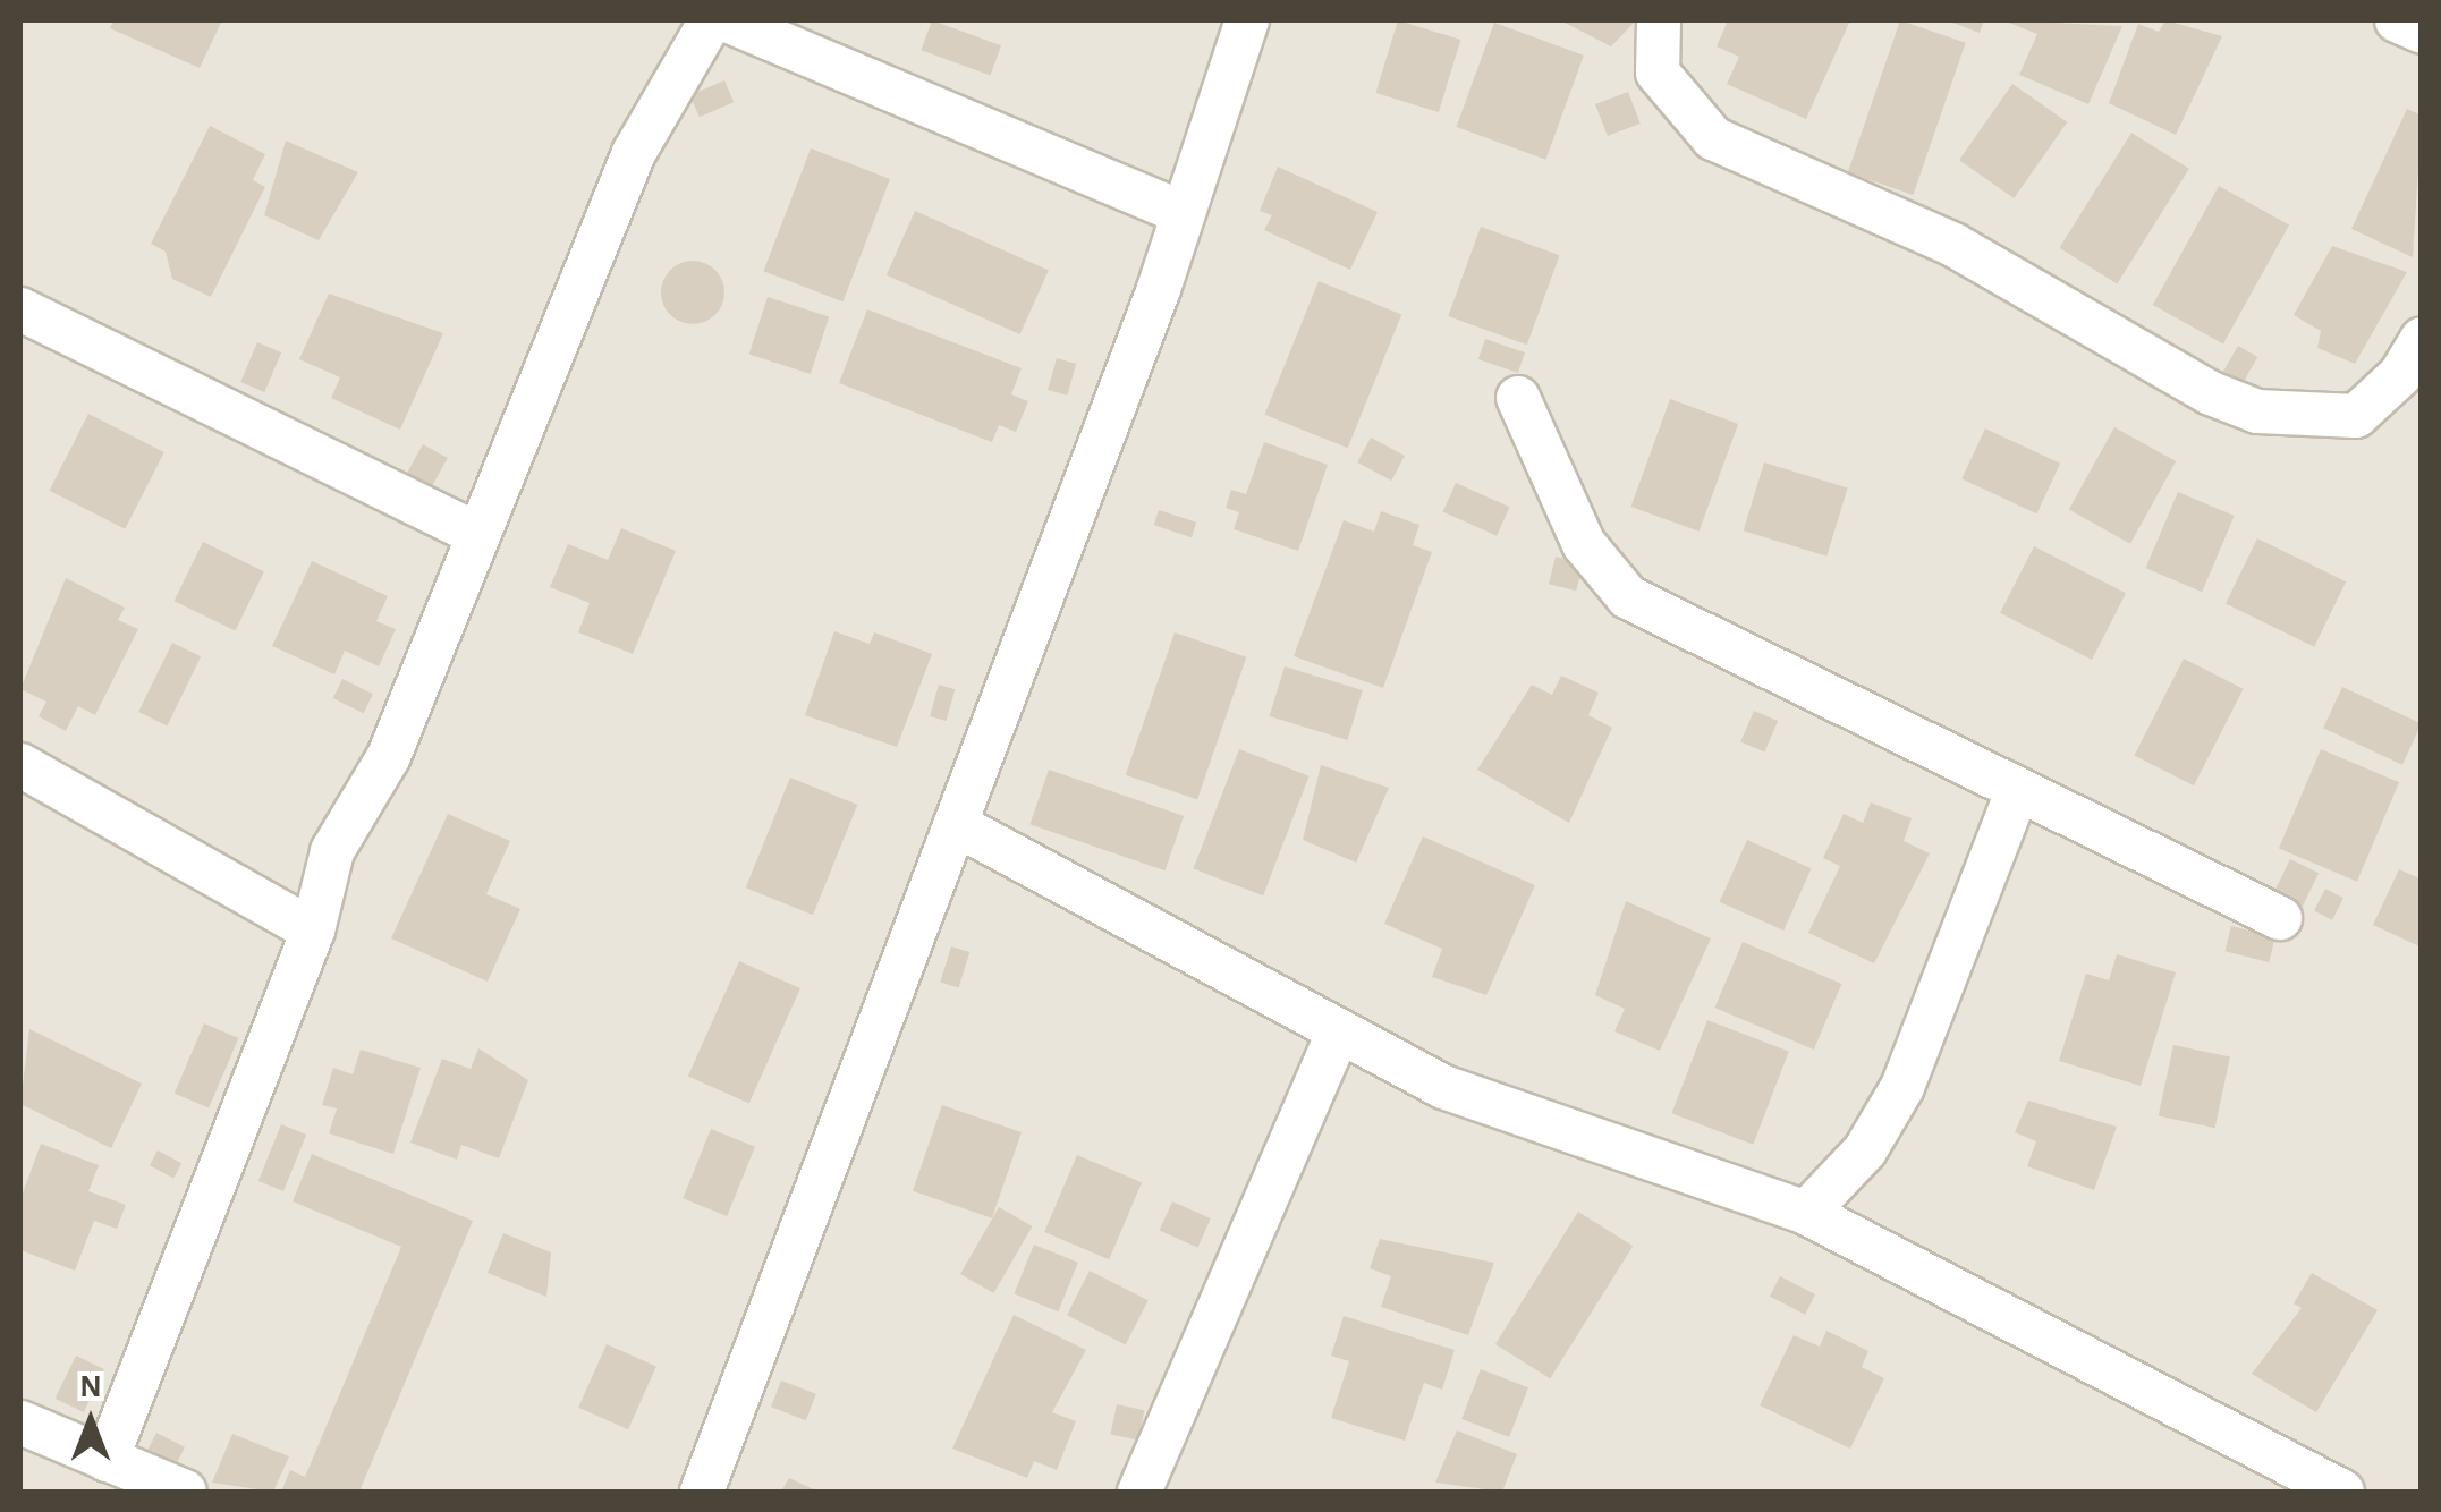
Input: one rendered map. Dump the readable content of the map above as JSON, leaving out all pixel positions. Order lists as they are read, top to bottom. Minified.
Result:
{"north":"top"}
